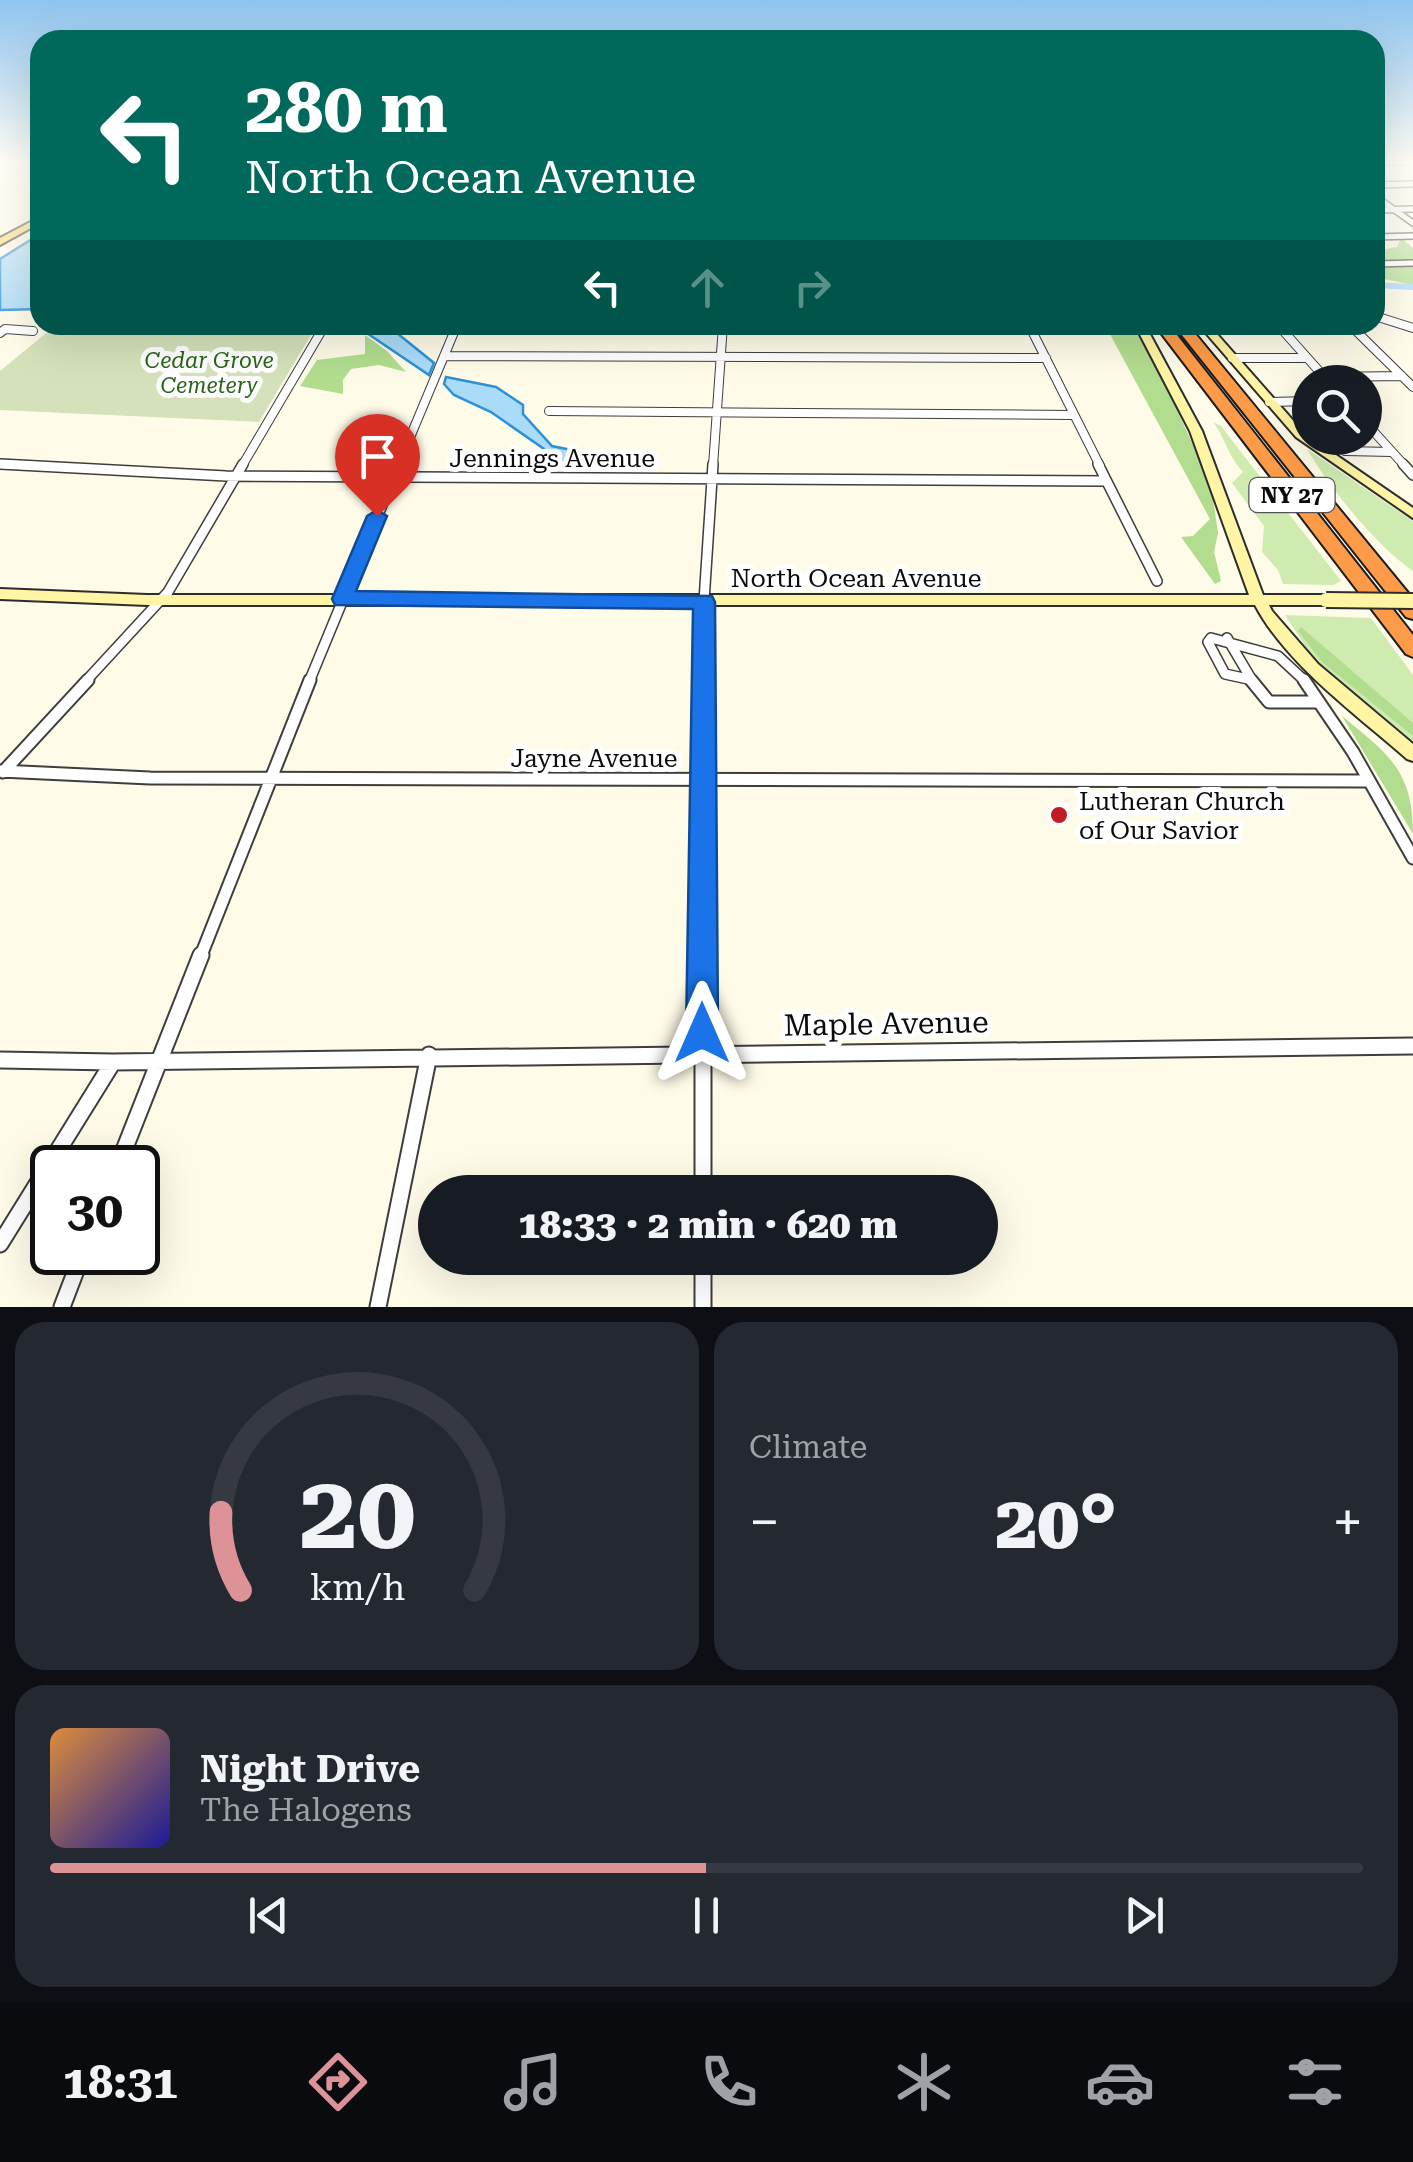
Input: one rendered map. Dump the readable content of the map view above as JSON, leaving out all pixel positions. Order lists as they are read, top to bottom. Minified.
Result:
{"streets":{"highway":["NY 27"],"main road":["North Ocean Avenue"],"street":["Jennings Avenue","Jayne Avenue","Maple Avenue"]},"parks":["Cedar Grove Cemetery"],"places":["Lutheran Church of Our Savior"],"page":{"turn":["280 m","North Ocean Avenue"],"limit":"30","trip":"18:33 · 2 min · 620 m","tile":"Climate","heat":["−","20°","+"],"song":["Night Drive","The Halogens"],"tabs":"18:31","gauge":["20","km/h"]}}
